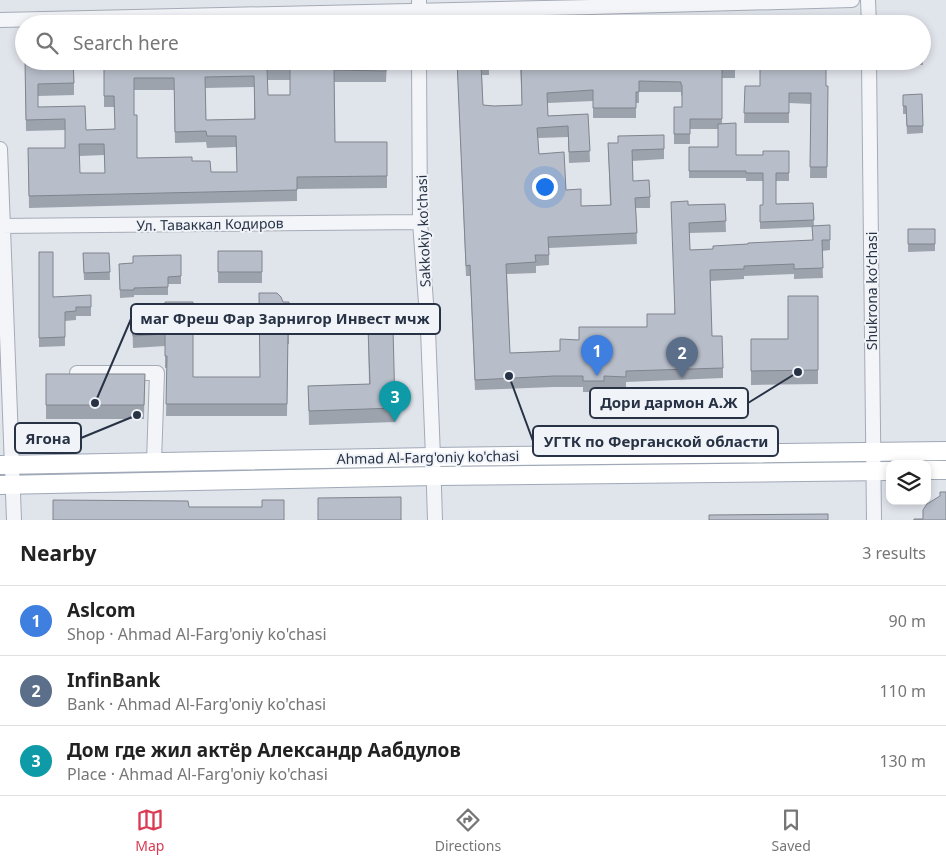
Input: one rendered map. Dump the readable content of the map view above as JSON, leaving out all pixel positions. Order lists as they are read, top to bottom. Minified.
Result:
{"streets":{"main road":["Ahmad Al-Farg'oniy ko'chasi"],"street":["Ул. Таваккал Кодиров","Sakkokiy ko'chasi","Shukrona koʻchasi"]},"crossings":[["Ул. Таваккал Кодиров","Sakkokiy ko'chasi"],["Sakkokiy ko'chasi","Ahmad Al-Farg'oniy ko'chasi"],["Shukrona koʻchasi","Ahmad Al-Farg'oniy ko'chasi"]],"places":["Дори дармон А.Ж","УГТК по Ферганской области","маг Фреш Фар Зарнигор Инвест мчж","Ягона"],"page":{"search":"Search here","pins":["1","2","3"],"heading":["Nearby","3 results"],"list":[{"mark":"1","name":"Aslcom","note":"Shop · Ahmad Al-Farg'oniy ko'chasi","value":"90 m"},{"mark":"2","name":"InfinBank","note":"Bank · Ahmad Al-Farg'oniy ko'chasi","value":"110 m"},{"mark":"3","name":"Дом где жил актёр Александр Аабдулов","note":"Place · Ahmad Al-Farg'oniy ko'chasi","value":"130 m"}],"nav":["Map","Directions","Saved"]}}
